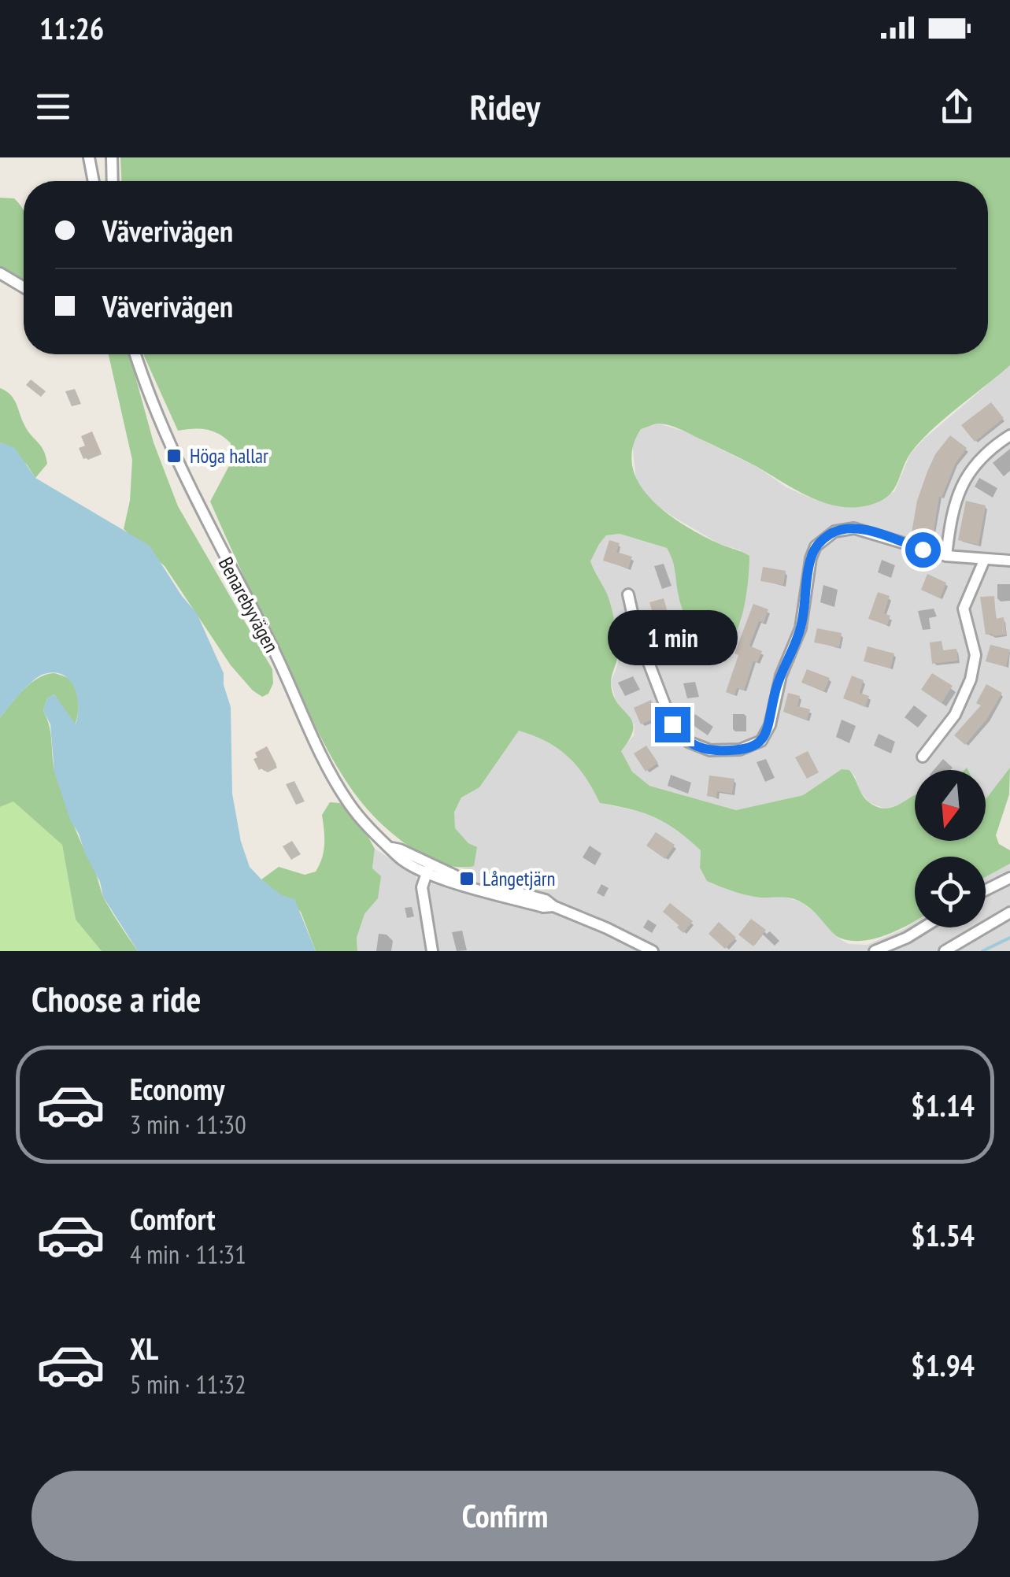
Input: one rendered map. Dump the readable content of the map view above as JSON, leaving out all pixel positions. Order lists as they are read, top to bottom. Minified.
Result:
{"streets":{"street":["Benarebyvägen"]},"places":{"transit":["Höga hallar","Långetjärn"]},"north":"bottom","page":{"status":"11:26","header":"Ridey","banner":["Väverivägen","Väverivägen"],"bubble":"1 min","heading":"Choose a ride","list":[{"name":"Economy","note":"3 min · 11:30","value":"$1.14"},{"name":"Comfort","note":"4 min · 11:31","value":"$1.54"},{"name":"XL","note":"5 min · 11:32","value":"$1.94"}],"buttons":"Confirm"}}
